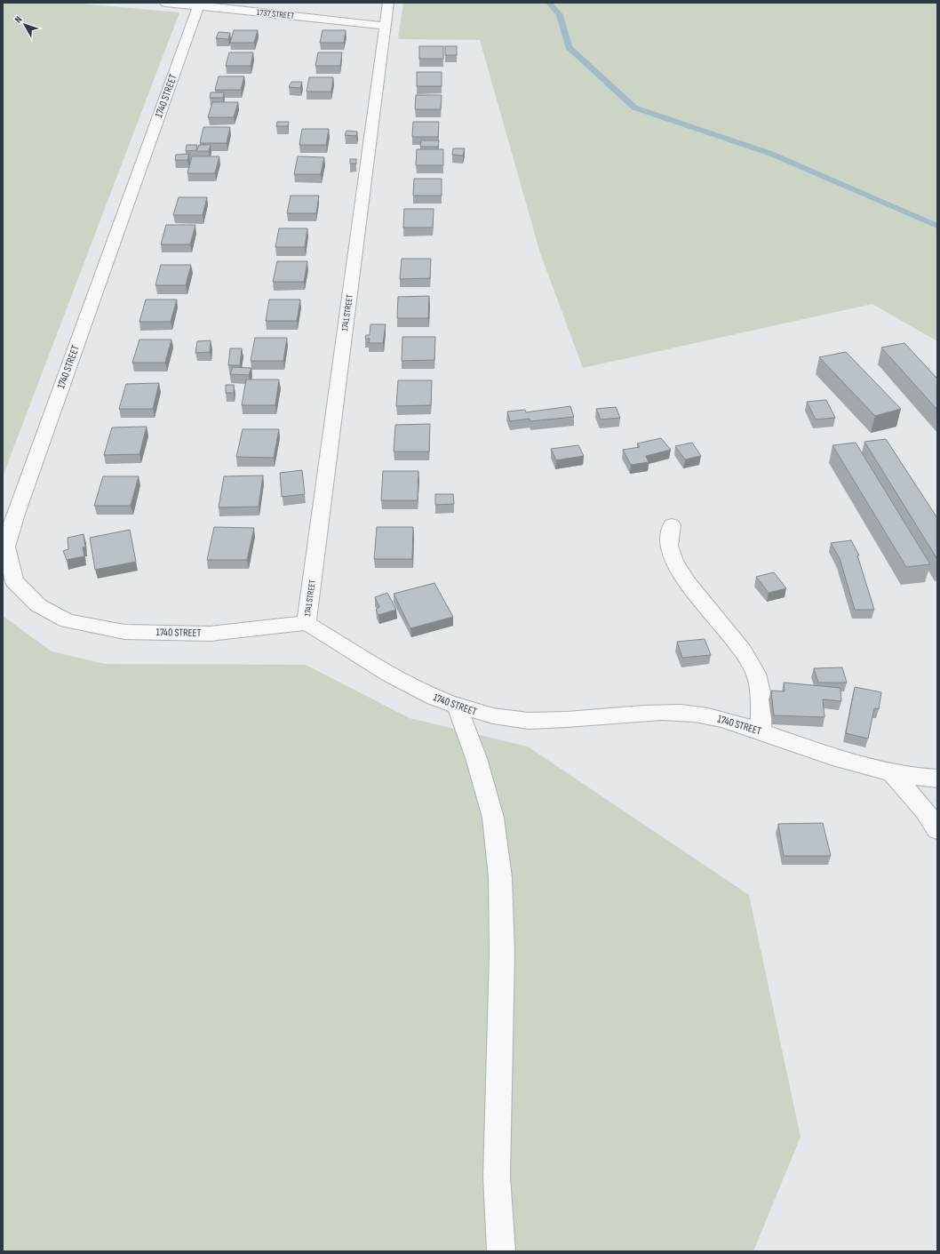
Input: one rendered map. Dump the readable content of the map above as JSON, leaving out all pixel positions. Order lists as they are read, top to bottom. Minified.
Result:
{"streets":{"street":["1737 STREET","1740 STREET","1741 STREET"]},"crossings":[["1737 STREET","1740 STREET"],["1737 STREET","1741 STREET"],["1740 STREET","1741 STREET"]],"north":"top left"}
